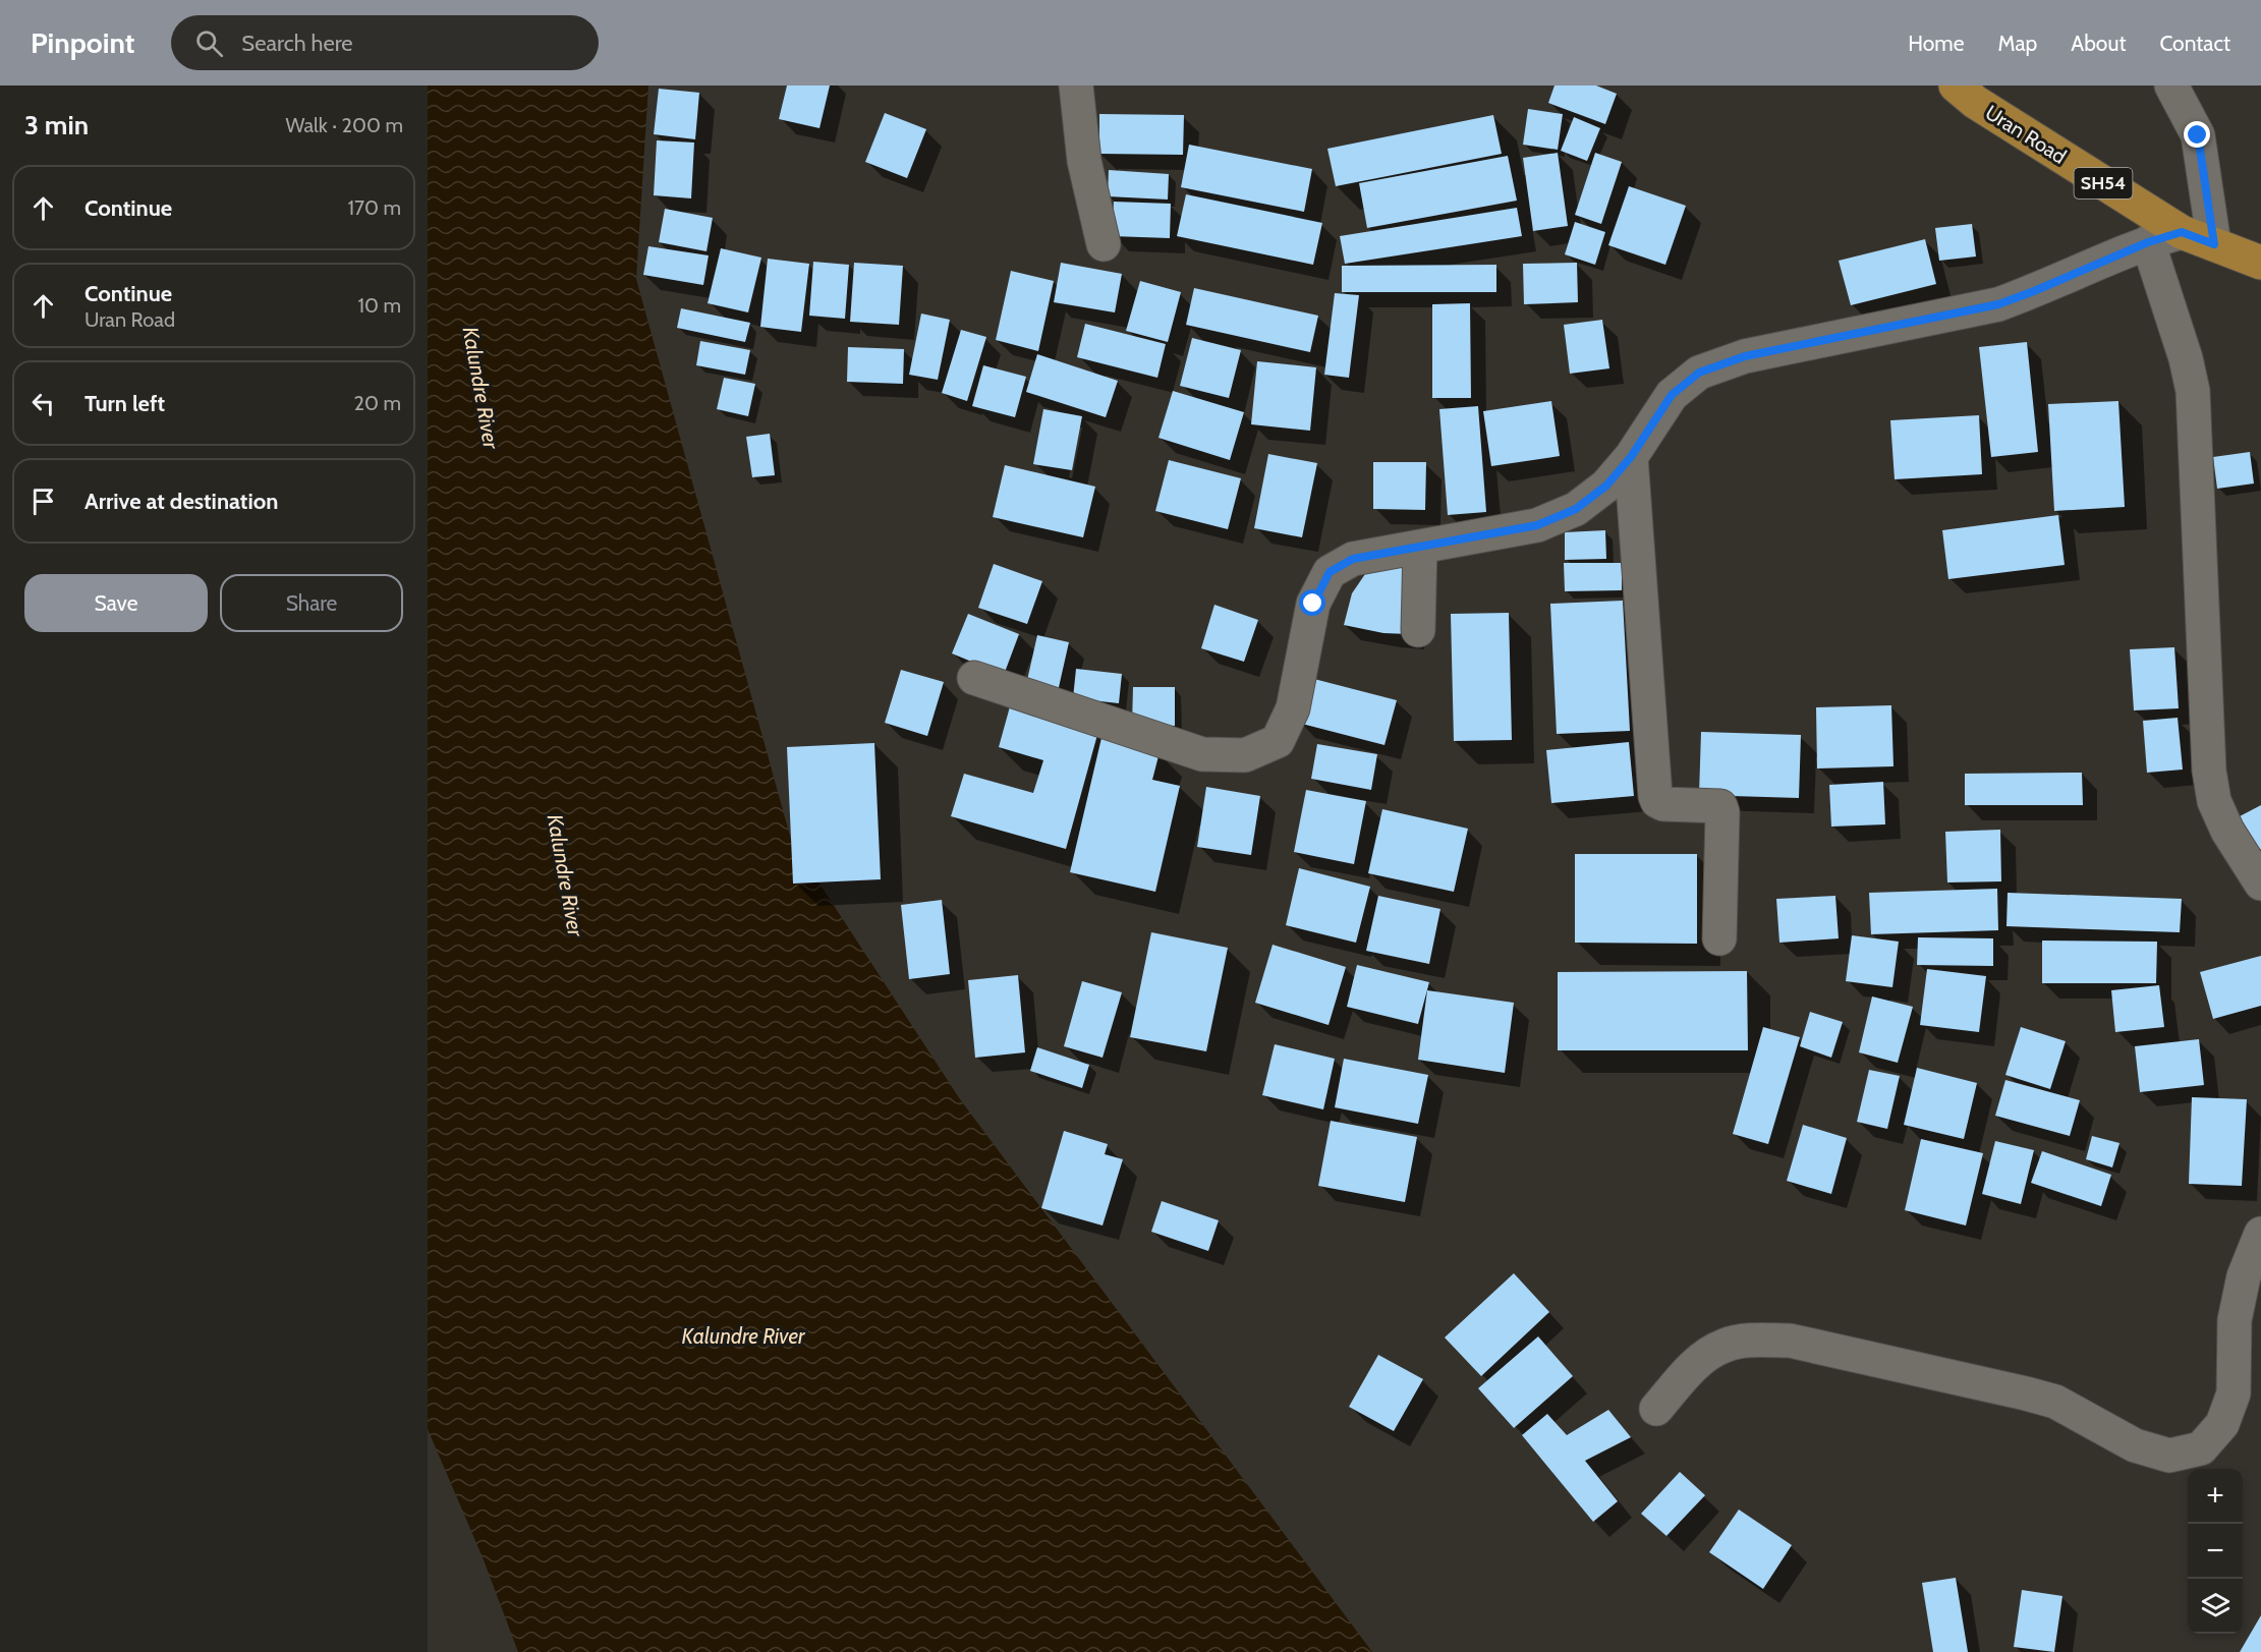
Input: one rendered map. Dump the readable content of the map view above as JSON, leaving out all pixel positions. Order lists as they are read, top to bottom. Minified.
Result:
{"streets":{"main road":["Uran Road","SH54"]},"water":["Kalundre River"],"page":{"header":"Pinpoint","search":"Search here","nav":["Home","Map","About","Contact"],"heading":["3 min","Walk · 200 m"],"list":[["Continue","170 m"],["Continue","Uran Road","10 m"],["Turn left","20 m"],"Arrive at destination"],"buttons":["Save","Share"],"map_buttons":["+","−"]}}
